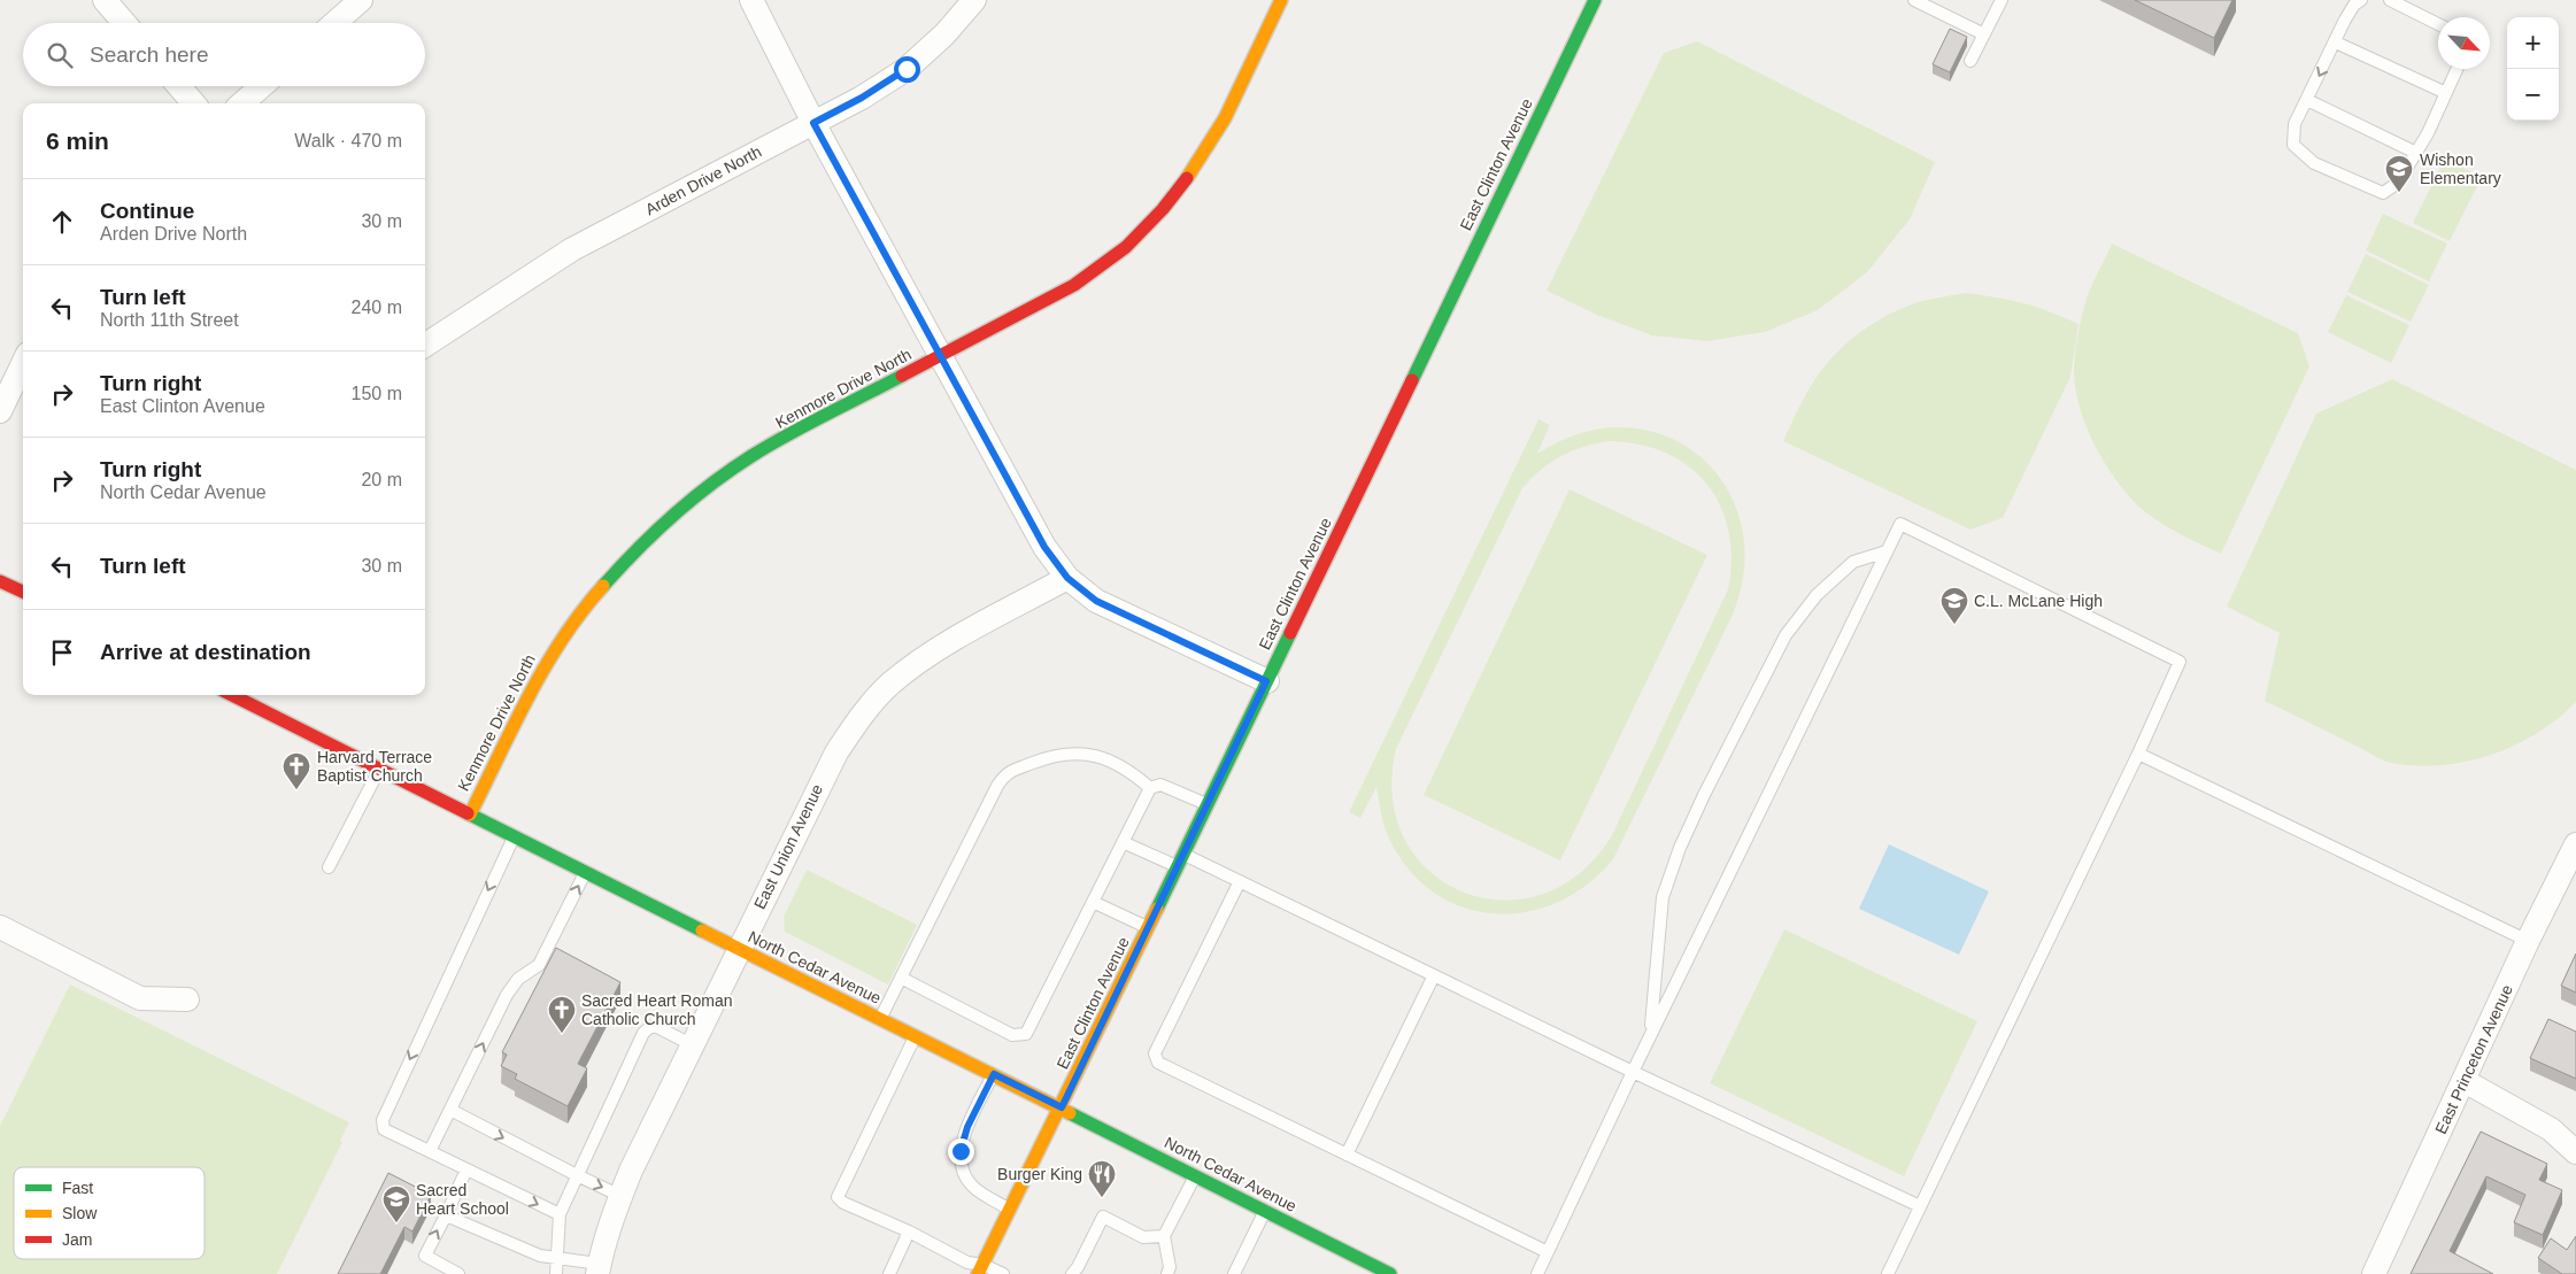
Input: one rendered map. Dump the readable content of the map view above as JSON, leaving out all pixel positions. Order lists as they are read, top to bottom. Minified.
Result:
{"streets":{"main road":["East Clinton Avenue","Kenmore Drive North","North Cedar Avenue"],"street":["Arden Drive North","East Union Avenue","East Princeton Avenue"]},"crossings":[["East Clinton Avenue","North Cedar Avenue"],["Kenmore Drive North","North Cedar Avenue"],["East Union Avenue","North Cedar Avenue"]],"places":{"school or university":["Wishon Elementary","C.L. McLane High","Sacred Heart School"],"church":["Harvard Terrace Baptist Church","Sacred Heart Roman Catholic Church"],"restaurant":["Burger King"]},"legend":["Fast","Slow","Jam"],"north":"bottom right","page":{"map_buttons":["+","−"],"search":"Search here","heading":["6 min","Walk · 470 m"],"list":[["Continue","Arden Drive North","30 m"],["Turn left","North 11th Street","240 m"],["Turn right","East Clinton Avenue","150 m"],["Turn right","North Cedar Avenue","20 m"],["Turn left","30 m"],"Arrive at destination"]}}
